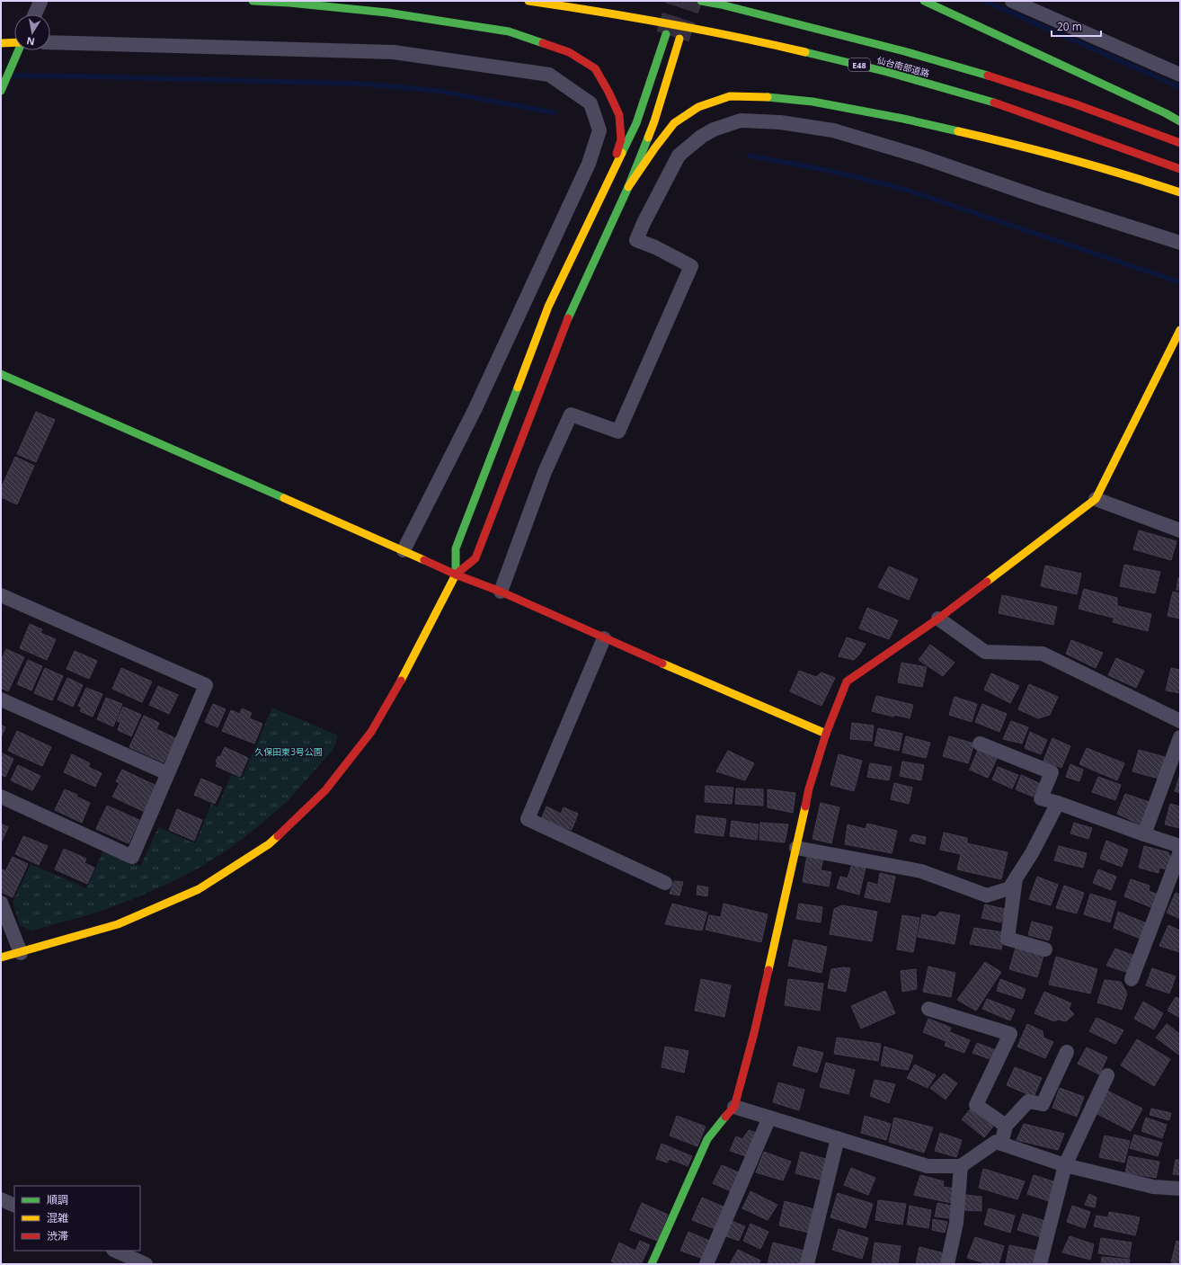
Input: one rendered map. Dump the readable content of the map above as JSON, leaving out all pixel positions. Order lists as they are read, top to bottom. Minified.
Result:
{"streets":{"main road":["E48","仙台南部道路"]},"parks":["久保田東3号公園"],"legend":["順調","混雑","渋滞"],"scale_bar":"20 m","north":"bottom"}
